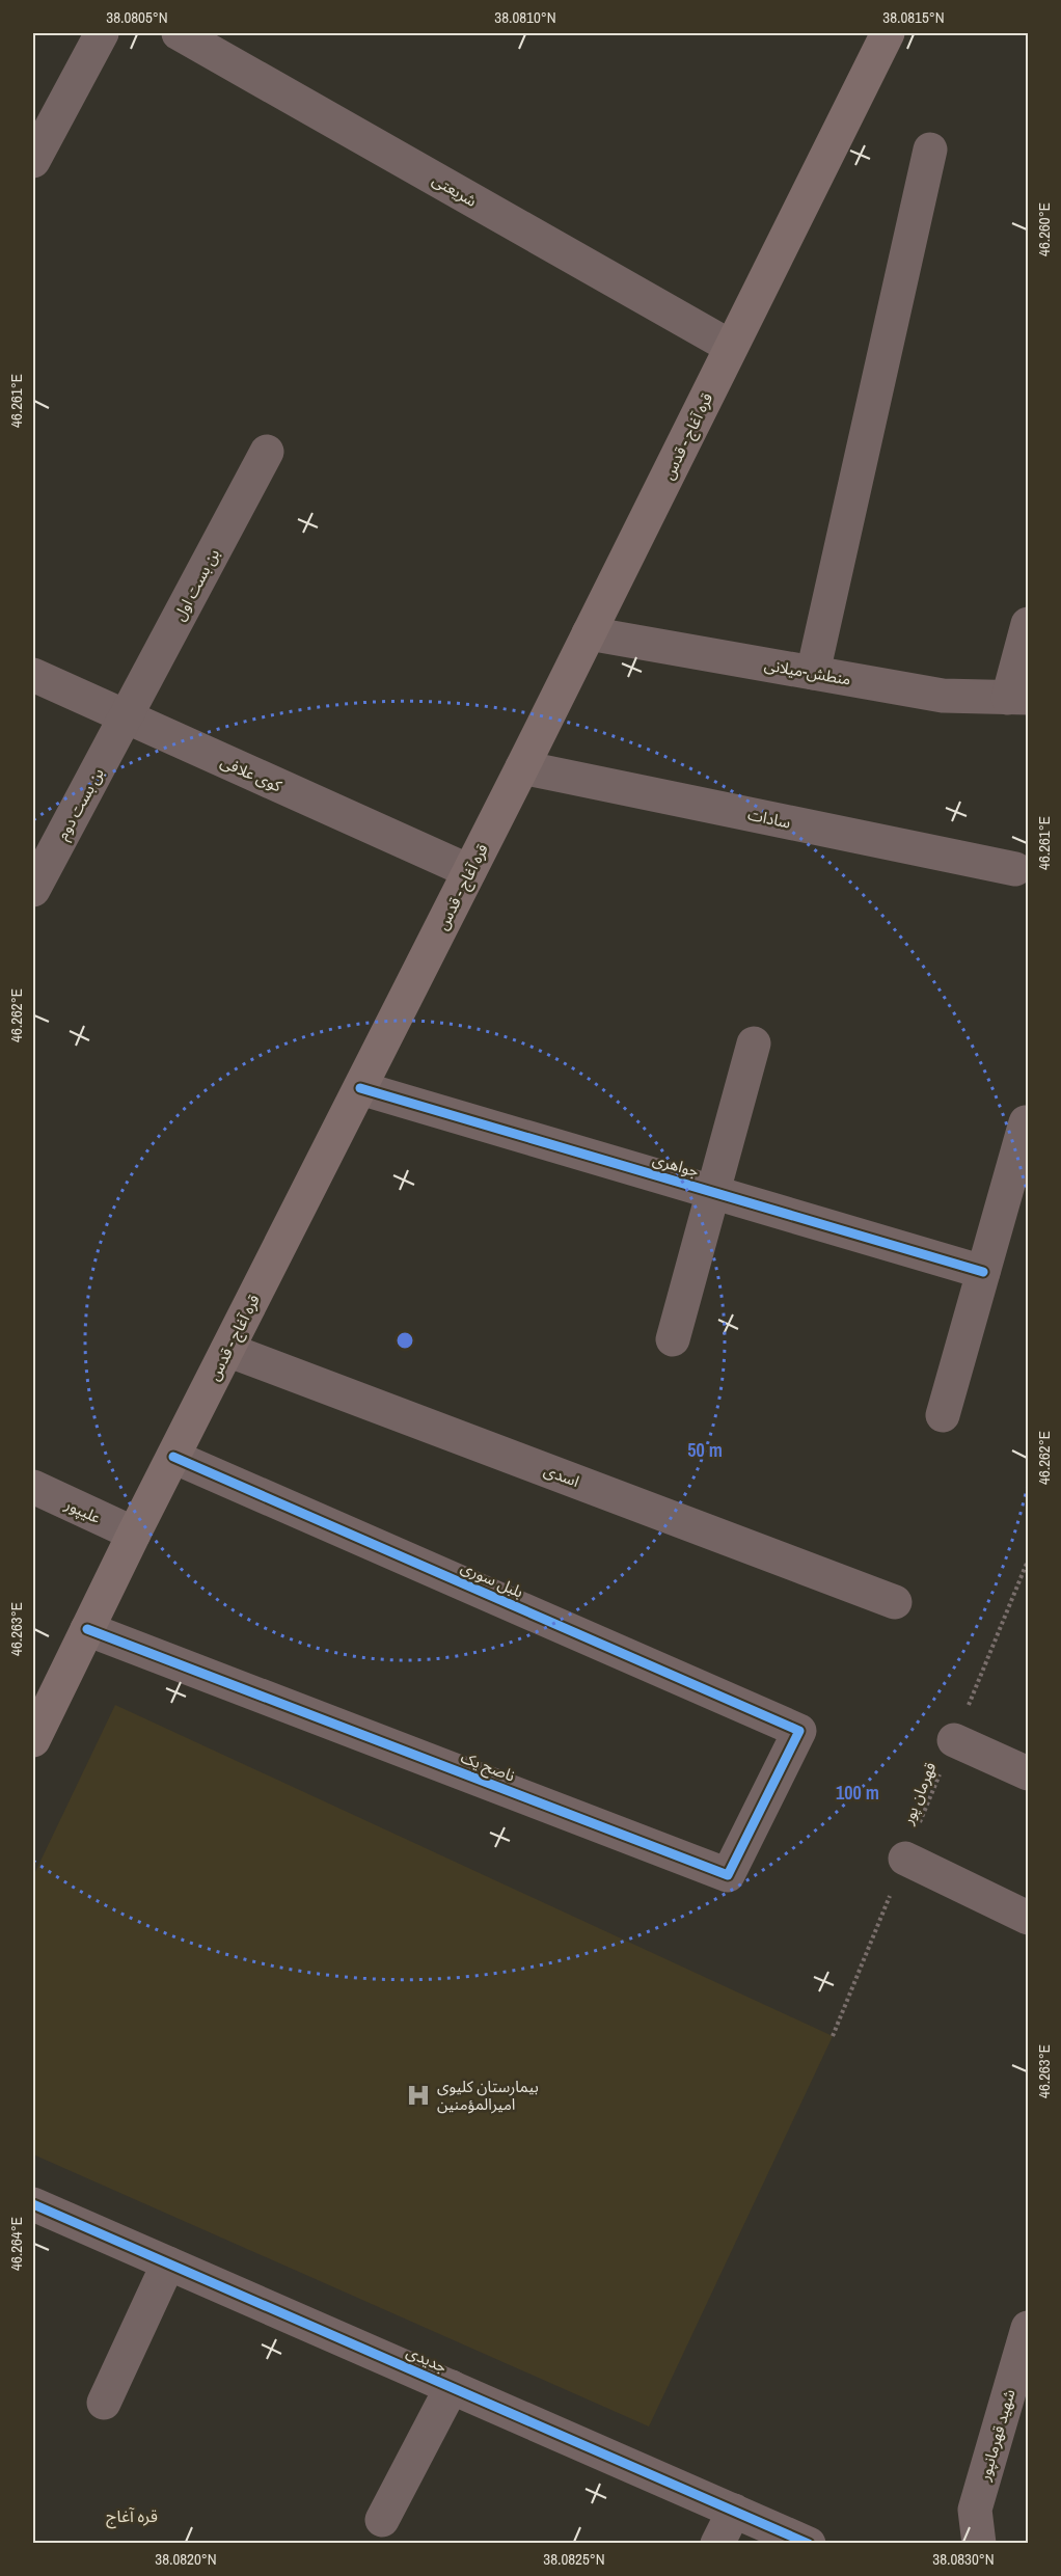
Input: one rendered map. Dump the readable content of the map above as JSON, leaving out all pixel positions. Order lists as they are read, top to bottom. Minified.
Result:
{"streets":{"main road":["قره آغاج - قدس"],"street":["شریعتی","بن بست اول","منطش-میلانی","کوی علافی","بن بست دوم","سادات","جواهری","اسدی","علیپور","بلبل سوری","ناصح یک","جدیدی","شهید قهرمانپور"],"path":["قهرمان پور"]},"crossings":[["شریعتی","قره آغاج - قدس"],["قره آغاج - قدس","منطش-میلانی"],["قره آغاج - قدس","کوی علافی"],["قره آغاج - قدس","سادات"],["قره آغاج - قدس","جواهری"],["قره آغاج - قدس","اسدی"],["قره آغاج - قدس","علیپور"],["قره آغاج - قدس","بلبل سوری"],["قره آغاج - قدس","ناصح یک"],["بن بست اول","کوی علافی"],["بن بست اول","بن بست دوم"],["کوی علافی","بن بست دوم"],["بلبل سوری","ناصح یک"]],"districts":["قره آغاج"],"places":{"hospital":["بیمارستان کلیوی امیرالمؤمنین"]},"coordinates":["38.0805°N","38.0810°N","38.0815°N","46.260°E","46.261°E","46.262°E","46.263°E","46.264°E","38.0820°N","38.0825°N","38.0830°N"],"rings":["50 m","100 m"]}
